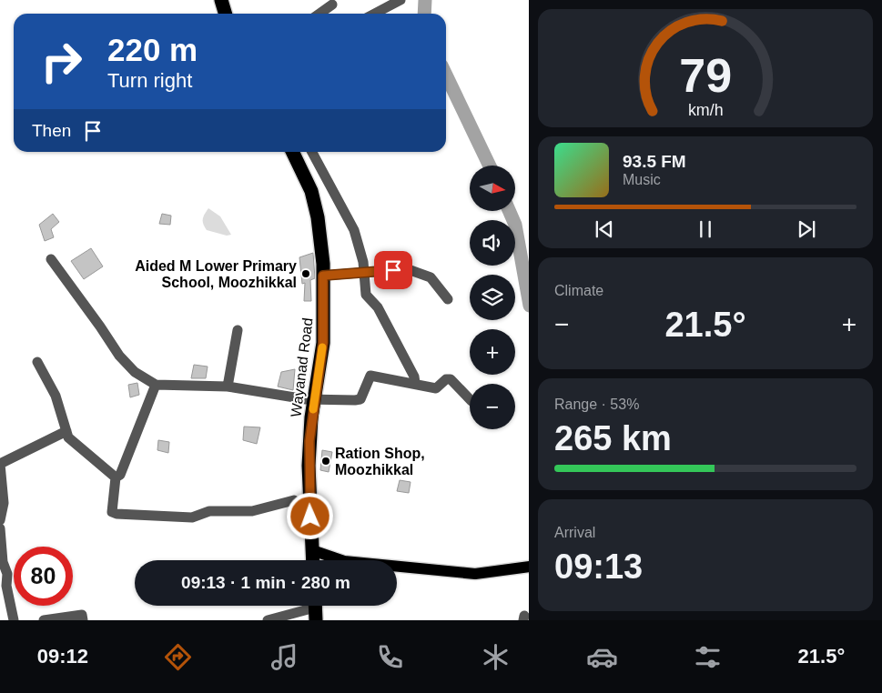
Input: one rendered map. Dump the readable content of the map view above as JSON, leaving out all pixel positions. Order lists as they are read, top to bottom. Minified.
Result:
{"streets":{"highway":["Wayanad Road"]},"places":["Aided M Lower Primary School, Moozhikkal","Ration Shop, Moozhikkal"],"north":"right","page":{"turn":["220 m","Turn right"],"then":"Then","song":["93.5 FM","Music"],"map_buttons":["+","−"],"tile":["Climate",["Range · 53%","265 km"],["Arrival","09:13"]],"heat":["−","21.5°","+"],"limit":"80","trip":"09:13 · 1 min · 280 m","tabs":["09:12","21.5°"],"gauge":["79","km/h"]}}
